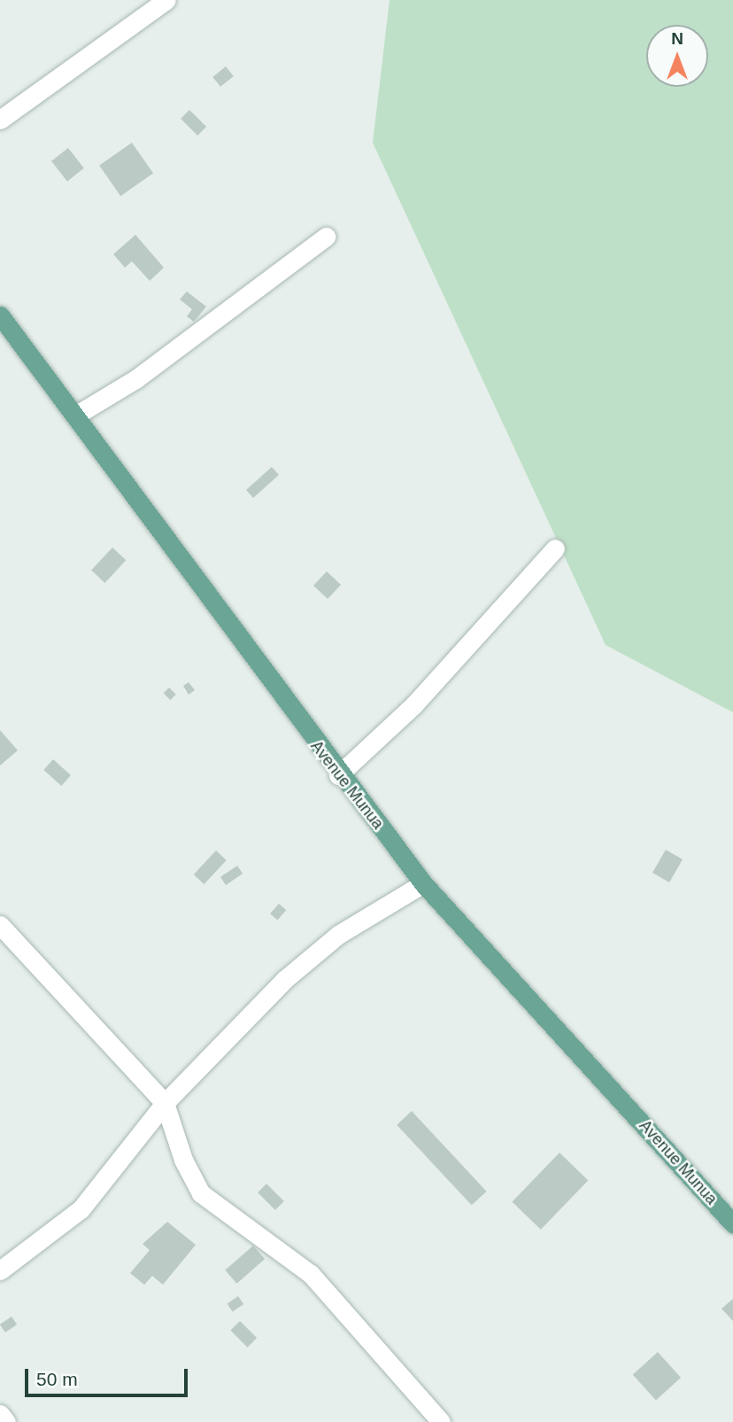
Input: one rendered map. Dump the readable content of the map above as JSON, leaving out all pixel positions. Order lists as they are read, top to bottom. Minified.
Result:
{"streets":{"main road":["Avenue Munua"]},"scale_bar":"50 m","north":"top"}
